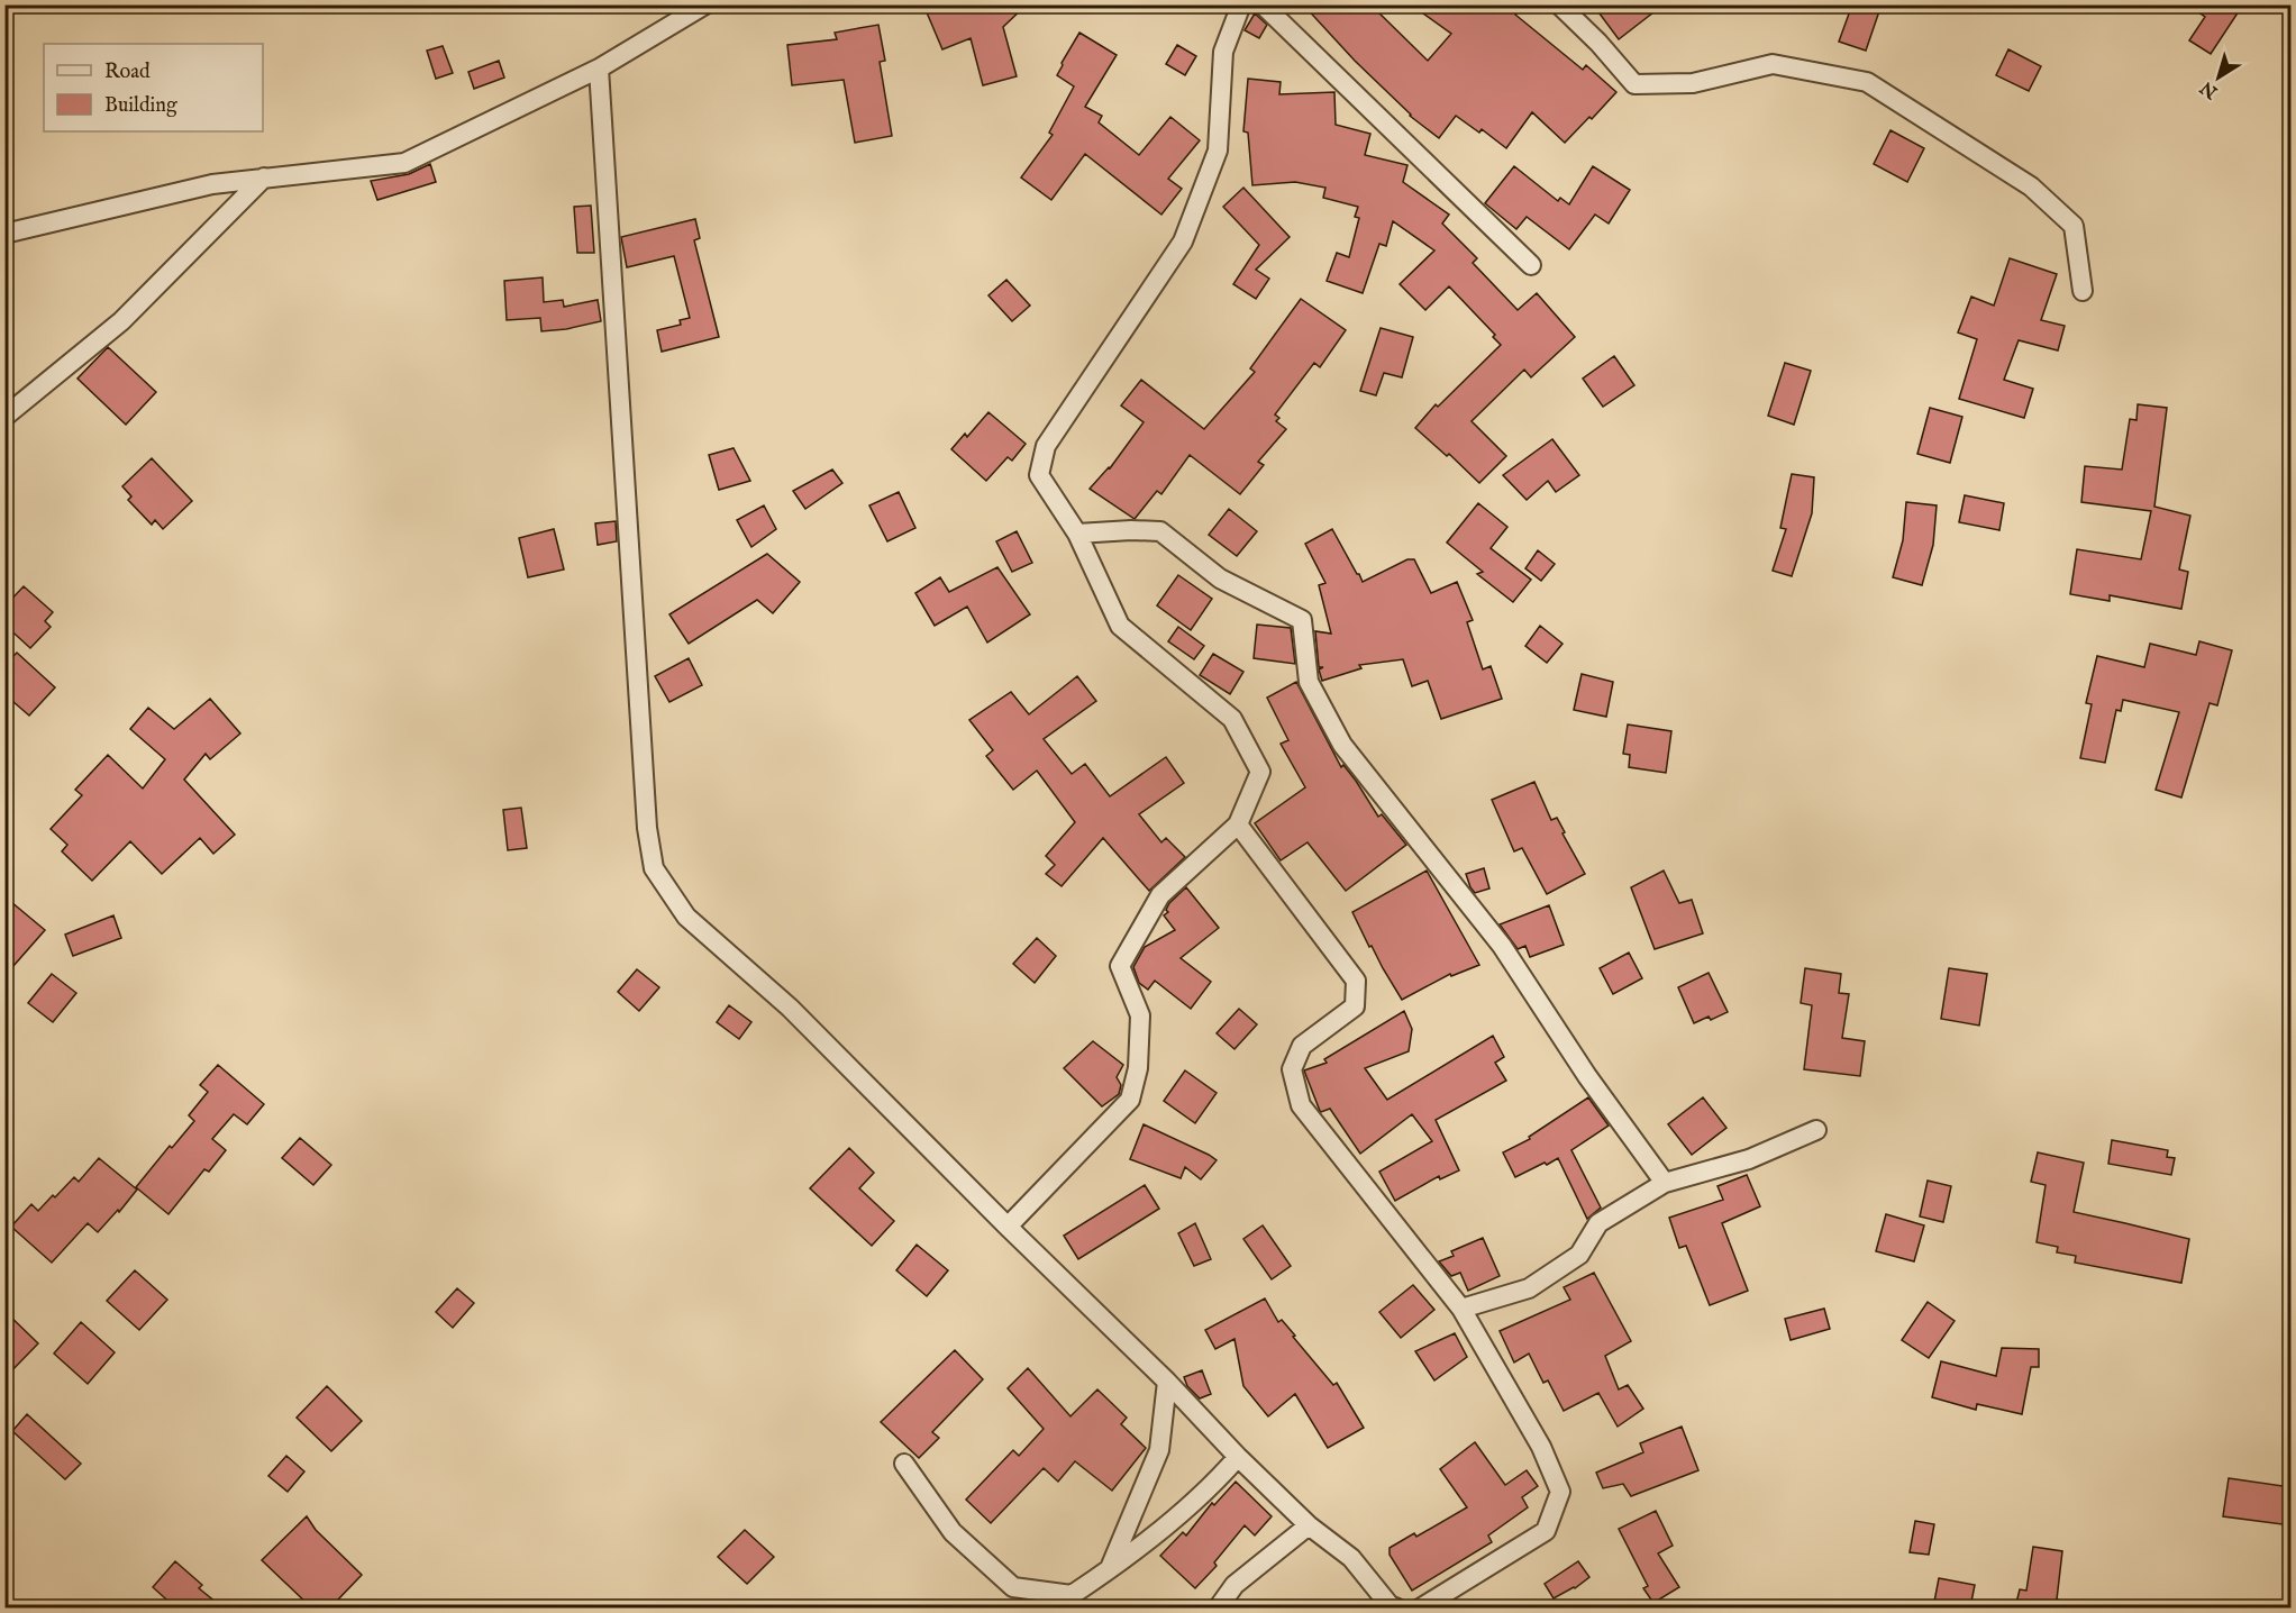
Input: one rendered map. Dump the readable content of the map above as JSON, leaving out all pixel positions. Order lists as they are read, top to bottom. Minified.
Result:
{"legend":["Road","Building"],"north":"bottom left"}
